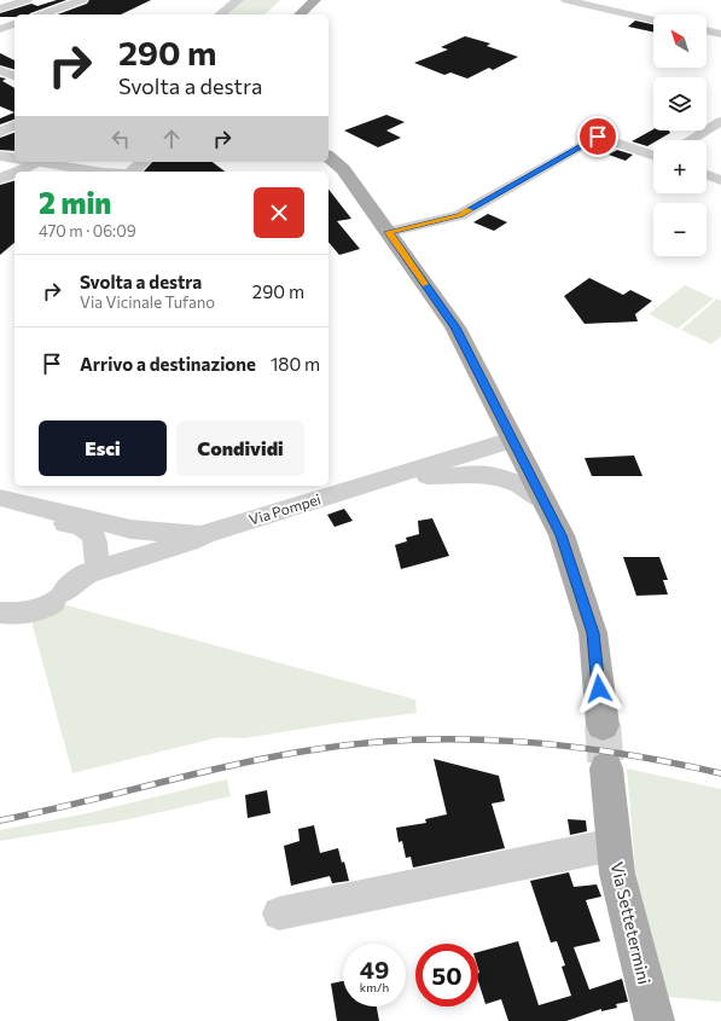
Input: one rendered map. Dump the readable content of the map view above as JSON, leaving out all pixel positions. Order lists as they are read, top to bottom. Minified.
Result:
{"streets":{"main road":["Via Settetermini"],"street":["Via Pompei"]},"north":"top left","page":{"map_buttons":["+","−"],"turn":["290 m","Svolta a destra"],"heading":["2 min","470 m · 06:09"],"list":[{"name":"Svolta a destra","note":"Via Vicinale Tufano","value":"290 m"},{"name":"Arrivo a destinazione","value":"180 m"}],"buttons":["Esci","Condividi"],"speed":"49 km/h","limit":"50"}}
